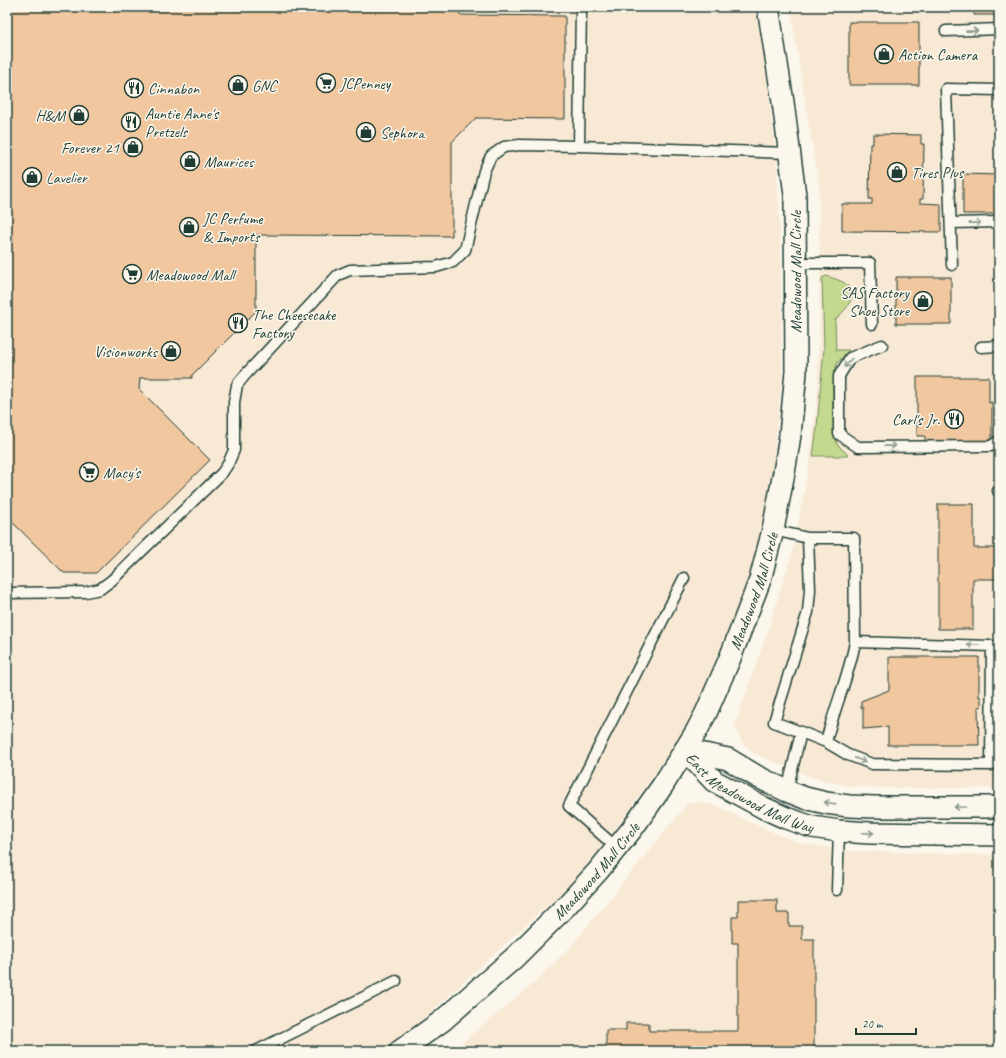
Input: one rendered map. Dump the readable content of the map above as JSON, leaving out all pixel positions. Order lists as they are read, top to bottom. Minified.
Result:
{"streets":{"street":["Meadowood Mall Circle","East Meadowood Mall Way"]},"crossings":[["Meadowood Mall Circle","East Meadowood Mall Way"]],"places":{"shop":["Action Camera","GNC","H&M","Sephora","Forever 21","Maurices","Tires Plus","Lavelier","JC Perfume & Imports","SAS Factory Shoe Store","Visionworks"],"supermarket":["JCPenney","Meadowood Mall","Macy's"],"restaurant":["Cinnabon","Auntie Anne's Pretzels","The Cheesecake Factory","Carl's Jr."]},"scale_bar":"20 m"}
